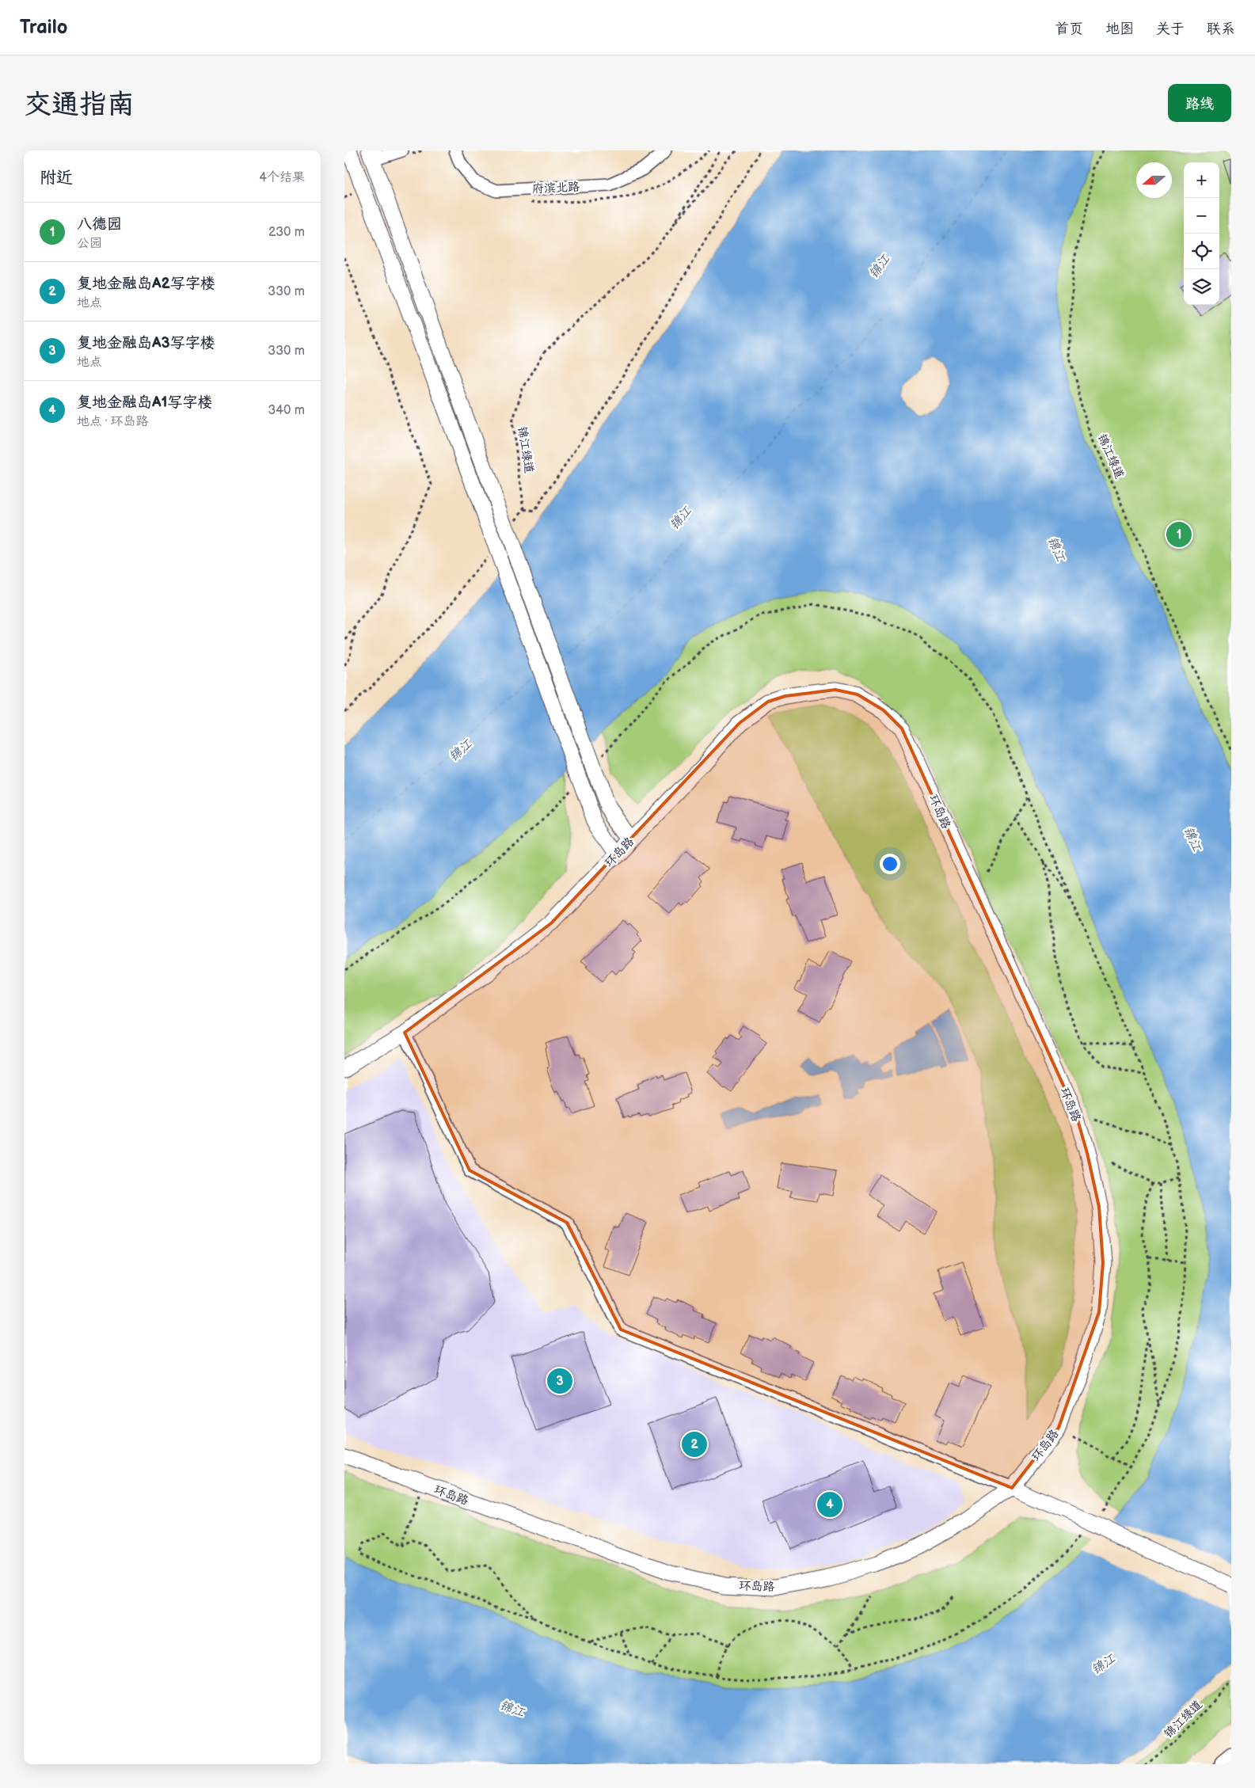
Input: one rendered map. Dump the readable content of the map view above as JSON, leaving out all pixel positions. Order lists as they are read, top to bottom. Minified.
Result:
{"streets":{"street":["府滨北路","环岛路"],"path":["锦江绿道"]},"water":["锦江"],"north":"left","page":{"header":"Trailo","nav":["首页","地图","关于","联系"],"buttons":"路线","title":"交通指南","heading":["附近","4个结果"],"map_buttons":["+","−"],"list":[{"mark":"1","name":"八德园","note":"公园","value":"230 m"},{"mark":"2","name":"复地金融岛A2写字楼","note":"地点","value":"330 m"},{"mark":"3","name":"复地金融岛A3写字楼","note":"地点","value":"330 m"},{"mark":"4","name":"复地金融岛A1写字楼","note":"地点 · 环岛路","value":"340 m"}],"pins":["1","3","2","4"]}}
